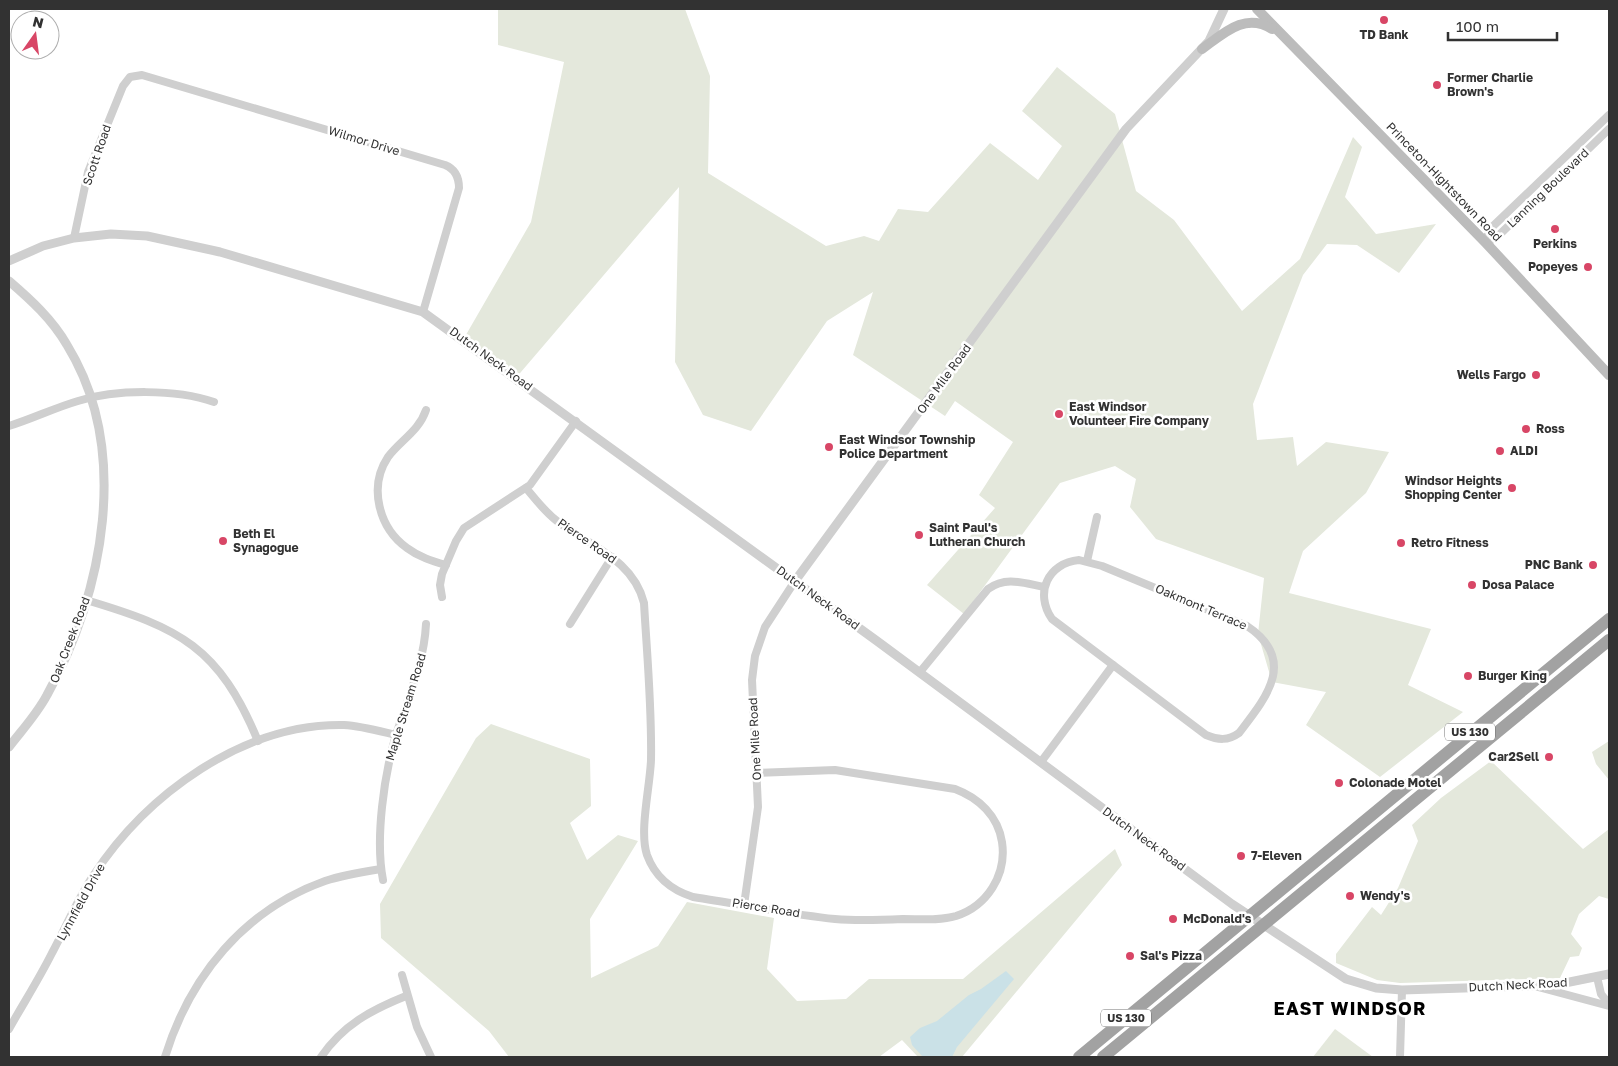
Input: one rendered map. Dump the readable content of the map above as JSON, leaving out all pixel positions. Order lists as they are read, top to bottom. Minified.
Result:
{"streets":{"highway":["US 130"],"main road":["Princeton-Hightstown Road"],"street":["Wilmor Drive","Scott Road","Lanning Boulevard","Dutch Neck Road","One Mile Road","Pierce Road","Oakmont Terrace","Oak Creek Road","Maple Stream Road","Lynnfield Drive"]},"crossings":[["Wilmor Drive","Scott Road"],["Wilmor Drive","Dutch Neck Road"],["Scott Road","Dutch Neck Road"],["Princeton-Hightstown Road","Lanning Boulevard"],["Dutch Neck Road","One Mile Road"],["Dutch Neck Road","US 130"],["One Mile Road","Pierce Road"],["Maple Stream Road","Lynnfield Drive"]],"districts":["EAST WINDSOR"],"places":["TD Bank","Former Charlie Brown's","Perkins","Popeyes","Wells Fargo","East Windsor Volunteer Fire Company","Ross","East Windsor Township Police Department","ALDI","Windsor Heights Shopping Center","Saint Paul's Lutheran Church","Beth El Synagogue","Retro Fitness","PNC Bank","Dosa Palace","Burger King","Car2Sell","Colonade Motel","7-Eleven","Wendy's","McDonald's","Sal's Pizza"],"scale_bar":"100 m","north":"top"}
